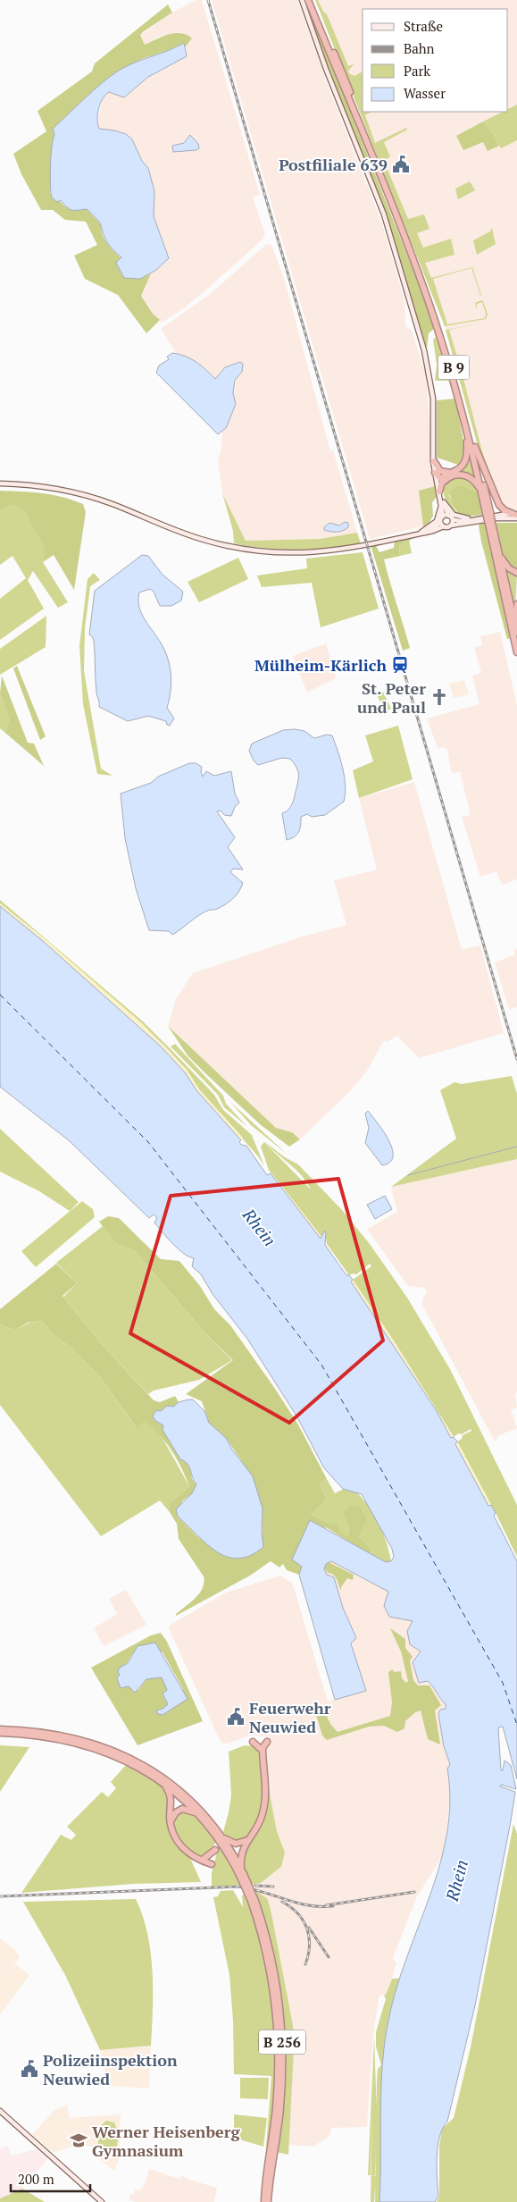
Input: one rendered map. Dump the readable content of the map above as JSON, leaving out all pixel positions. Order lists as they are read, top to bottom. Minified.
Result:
{"streets":{"highway":["B 9","B 256"]},"water":["Rhein"],"places":{"public building":["Postfiliale 639","Feuerwehr Neuwied","Polizeiinspektion Neuwied"],"station":["Mülheim-Kärlich"],"church":["St. Peter und Paul"],"school or university":["Werner Heisenberg Gymnasium"]},"legend":["Straße","Bahn","Park","Wasser"],"scale_bar":"200 m"}
